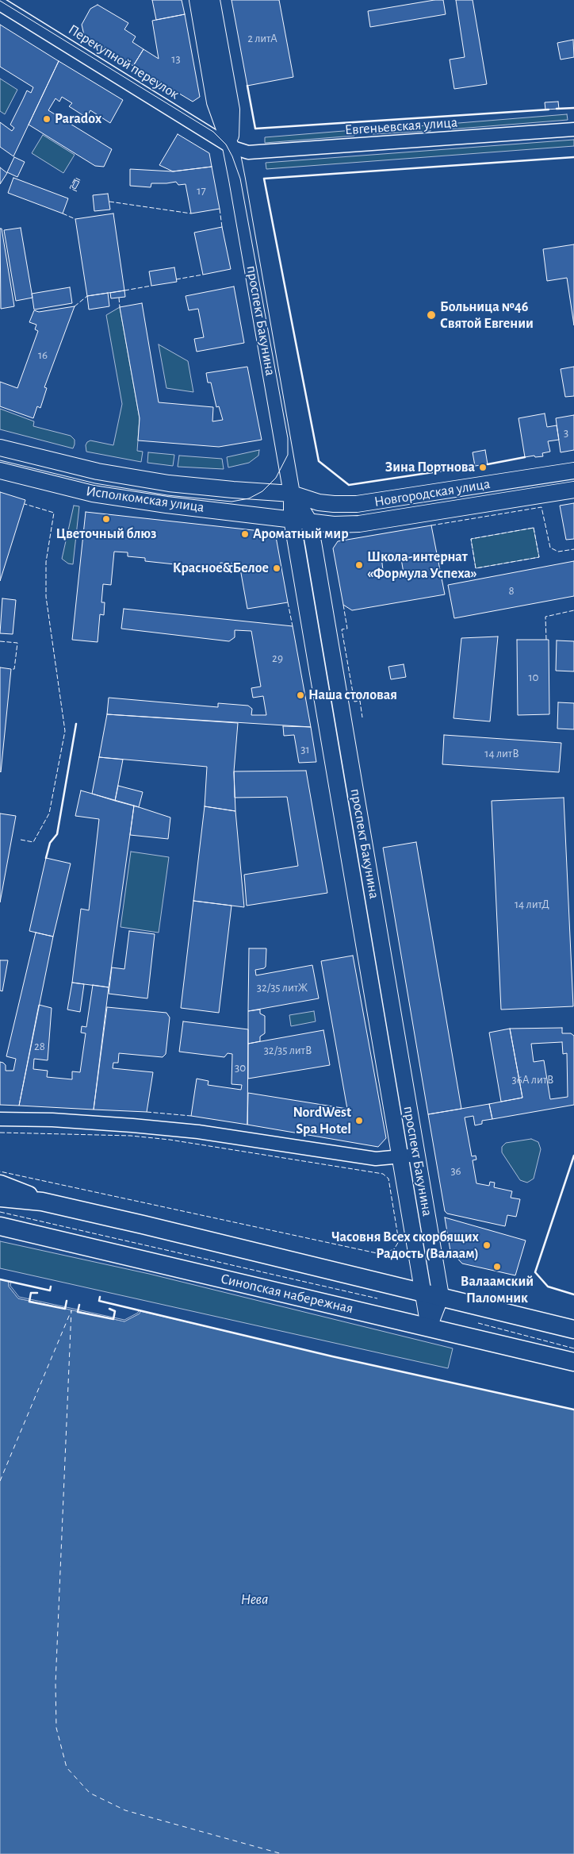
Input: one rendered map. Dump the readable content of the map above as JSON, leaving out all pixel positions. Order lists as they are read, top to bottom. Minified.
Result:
{"streets":{"main road":["Синопская набережная"],"street":["Перекупной переулок","Евгеньевская улица","проспект Бакунина","Новгородская улица","Исполкомская улица"]},"crossings":[["Перекупной переулок","Евгеньевская улица"],["Перекупной переулок","проспект Бакунина"],["Евгеньевская улица","проспект Бакунина"],["проспект Бакунина","Новгородская улица"],["проспект Бакунина","Исполкомская улица"],["проспект Бакунина","Синопская набережная"],["Новгородская улица","Исполкомская улица"]],"water":["Нева"],"places":["Paradox","Больница №46 Святой Евгении","Зина Портнова","Цветочный блюз","Ароматный мир","Школа-интернат «Формула Успеха»","Красное&Белое","Наша столовая","NordWest Spa Hotel","Часовня Всех скорбящих Радость (Валаам)","Валаамский Паломник"],"house_numbers":["2 литА","13","17","16","3","8","29","10","31","14 литВ","14 литД","32/35 литЖ","28","32/35 литВ","30","36А литВ","36"]}
